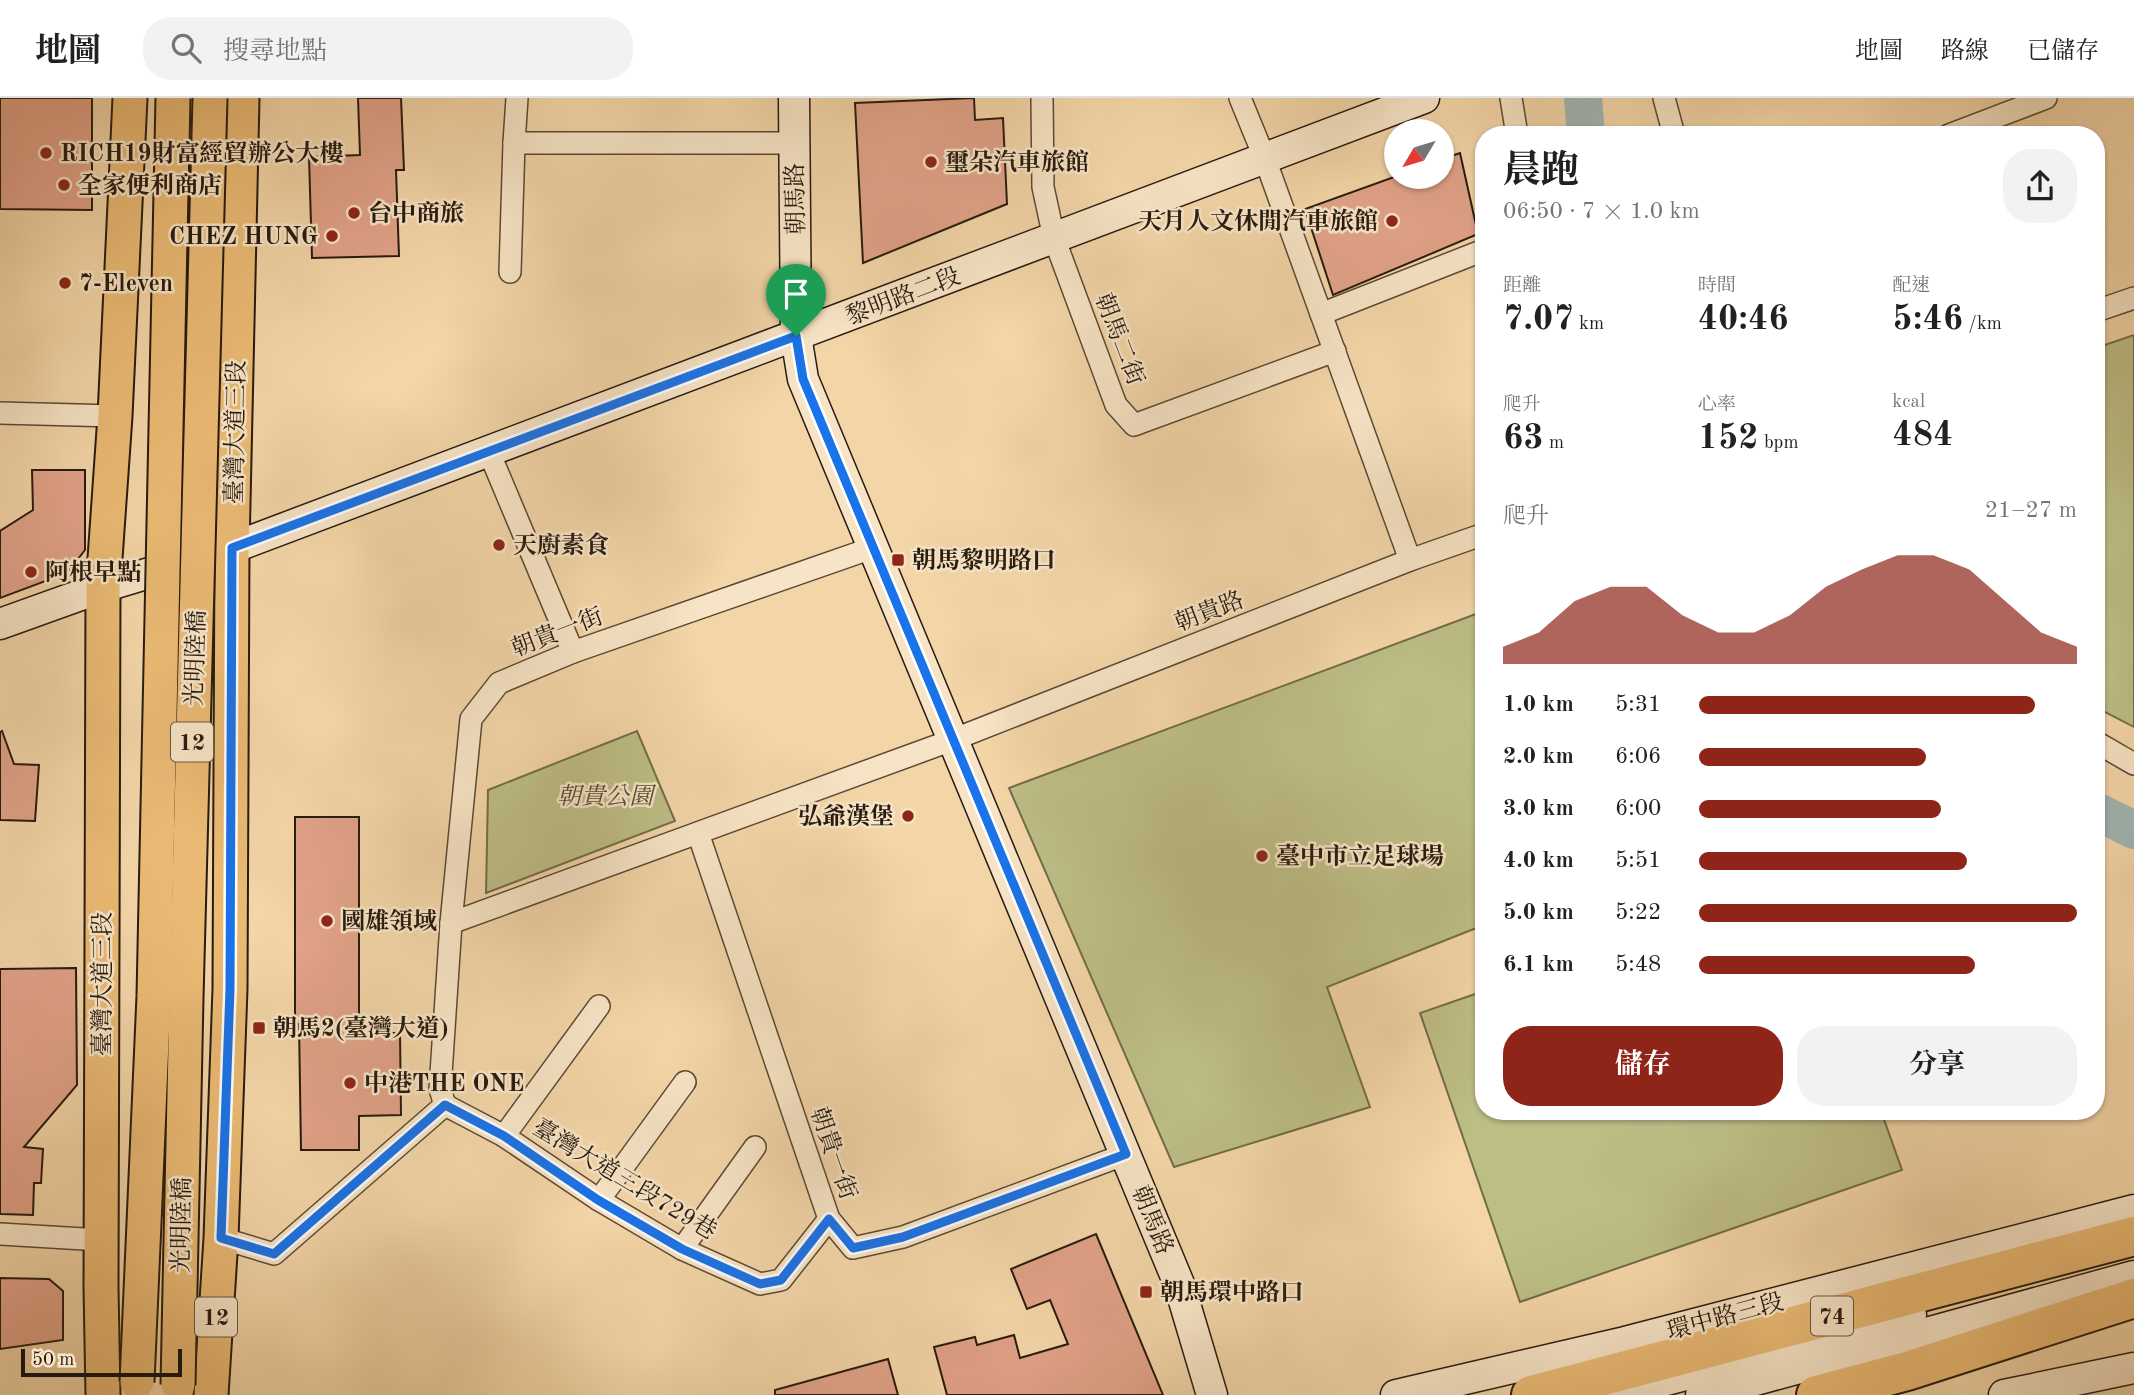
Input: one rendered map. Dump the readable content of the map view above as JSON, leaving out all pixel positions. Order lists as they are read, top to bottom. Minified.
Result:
{"streets":{"highway":["74"],"main road":["臺灣大道三段","光明陸橋","12"],"street":["朝馬路","黎明路二段","朝馬二街","朝貴路","朝貴一街","臺灣大道三段729巷","環中路三段"]},"crossings":[["朝馬路","黎明路二段"],["朝馬路","朝貴路"],["朝馬路","朝貴一街"],["黎明路二段","朝馬二街"],["黎明路二段","臺灣大道三段"],["朝貴一街","臺灣大道三段729巷"]],"parks":["朝貴公園"],"places":{"other":["RICH19財富經貿辦公大樓","璽朵汽車旅館","全家便利商店","台中商旅","天月人文休閒汽車旅館","CHEZ HUNG","7-Eleven","天廚素食","阿根早點","弘爺漢堡","臺中市立足球場","國雄領域","中港THE ONE"],"transit":["朝馬黎明路口","朝馬2(臺灣大道)","朝馬環中路口"]},"scale_bar":"50 m","north":"bottom left","page":{"header":"地圖","search":"搜尋地點","nav":["地圖","路線","已儲存"],"heading":["晨跑","06:50 · 7 × 1.0 km"],"stats":[["距離","7.07 km"],["時間","40:46"],["配速","5:46 /km"],["爬升","63 m"],["心率","152 bpm"],["kcal","484"]],"chart":["爬升","21–27 m"],"list":[{"name":"1.0 km","note":"5:31"},{"name":"2.0 km","note":"6:06"},{"name":"3.0 km","note":"6:00"},{"name":"4.0 km","note":"5:51"},{"name":"5.0 km","note":"5:22"},{"name":"6.1 km","note":"5:48"}],"buttons":["儲存","分享"],"scale":"50 m"}}
